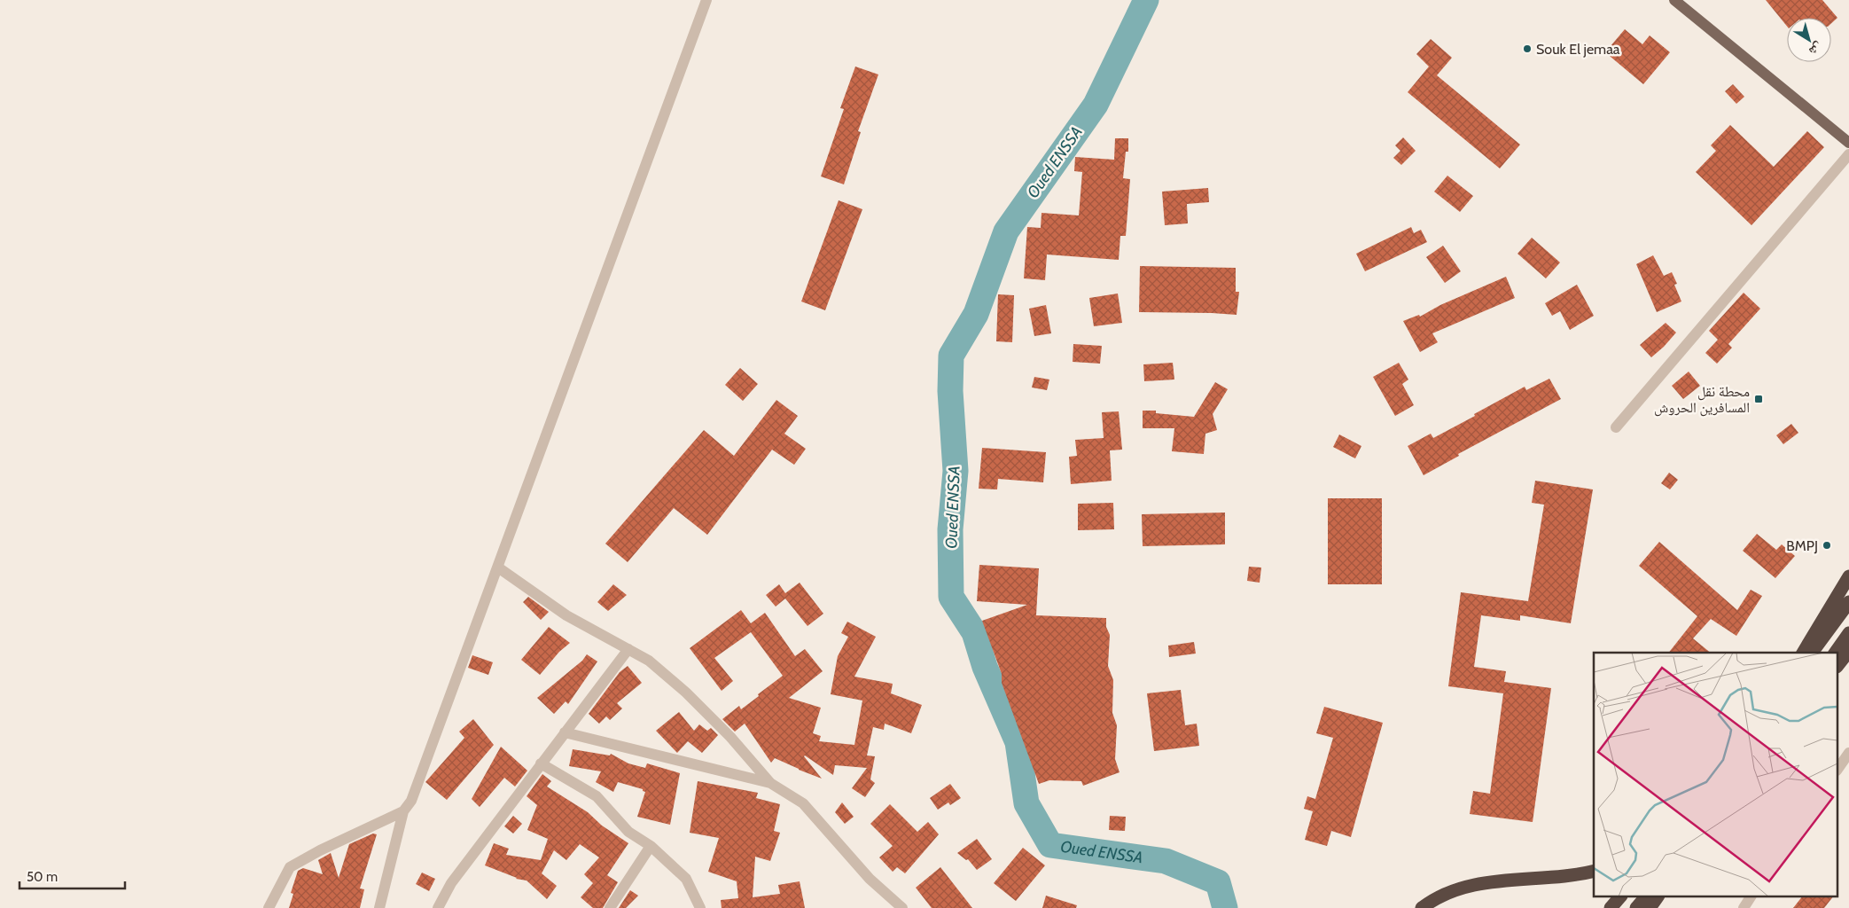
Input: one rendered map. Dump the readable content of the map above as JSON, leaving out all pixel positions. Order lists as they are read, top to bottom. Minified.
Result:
{"water":["Oued ENSSA"],"places":{"other":["Souk El jemaa","BMPJ"],"transit":["محطة نقل المسافرين الحروش"]},"scale_bar":"50 m","north":"bottom right"}
